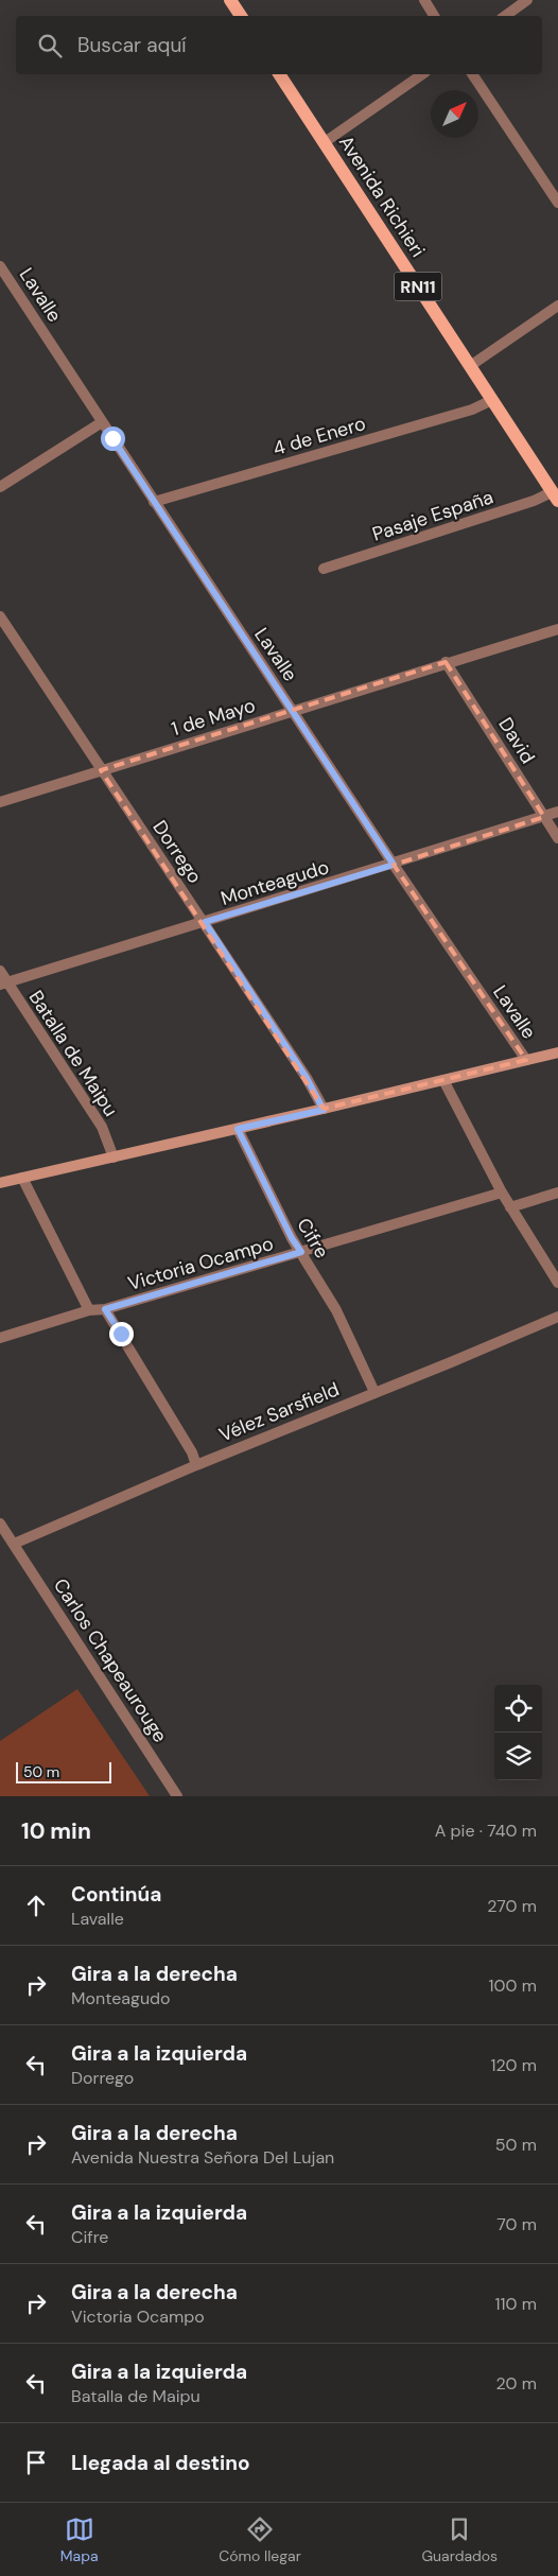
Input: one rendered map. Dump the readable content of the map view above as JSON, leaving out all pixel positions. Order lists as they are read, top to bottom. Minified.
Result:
{"streets":{"main road":["Avenida Richieri","RN11"],"street":["Lavalle","4 de Enero","Pasaje España","1 de Mayo","David","Dorrego","Monteagudo","Batalla de Maipu","Cifre","Victoria Ocampo","Vélez Sarsfield","Carlos Chapeaurouge"]},"crossings":[["Avenida Richieri","4 de Enero"],["Avenida Richieri","Pasaje España"],["Lavalle","4 de Enero"],["Lavalle","1 de Mayo"],["Lavalle","Monteagudo"],["1 de Mayo","David"],["1 de Mayo","Dorrego"],["David","Monteagudo"],["Dorrego","Monteagudo"],["Monteagudo","Batalla de Maipu"],["Cifre","Victoria Ocampo"],["Cifre","Vélez Sarsfield"],["Vélez Sarsfield","Carlos Chapeaurouge"]],"scale_bar":"50 m","north":"top right","page":{"search":"Buscar aquí","scale":"50 m","heading":["10 min","A pie · 740 m"],"list":[["Continúa","Lavalle","270 m"],["Gira a la derecha","Monteagudo","100 m"],["Gira a la izquierda","Dorrego","120 m"],["Gira a la derecha","Avenida Nuestra Señora Del Lujan","50 m"],["Gira a la izquierda","Cifre","70 m"],["Gira a la derecha","Victoria Ocampo","110 m"],["Gira a la izquierda","Batalla de Maipu","20 m"],"Llegada al destino"],"nav":["Mapa","Cómo llegar","Guardados"]}}
